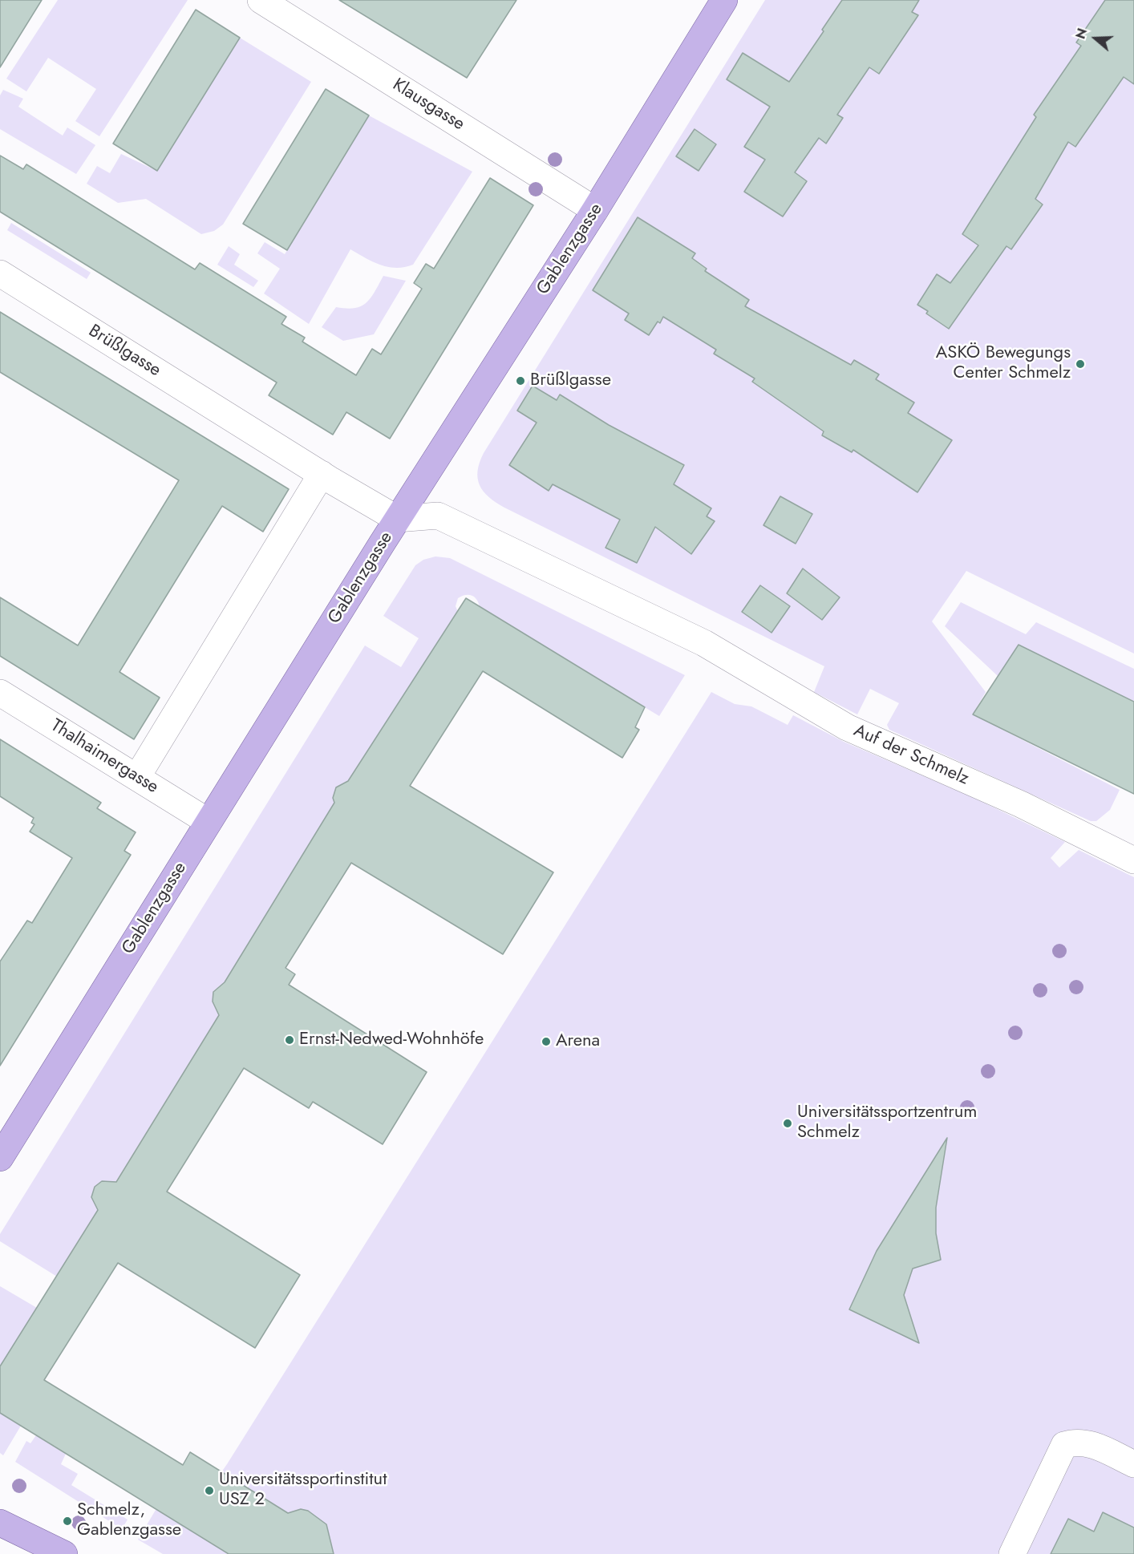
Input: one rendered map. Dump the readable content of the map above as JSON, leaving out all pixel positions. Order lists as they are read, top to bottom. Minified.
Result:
{"streets":{"main road":["Gablenzgasse"],"street":["Klausgasse","Brüßlgasse","Auf der Schmelz","Thalhaimergasse"]},"crossings":[["Klausgasse","Gablenzgasse"],["Gablenzgasse","Brüßlgasse"],["Gablenzgasse","Auf der Schmelz"],["Gablenzgasse","Thalhaimergasse"],["Brüßlgasse","Auf der Schmelz"]],"places":["ASKÖ Bewegungs Center Schmelz","Brüßlgasse","Ernst-Nedwed-Wohnhöfe","Arena","Universitätssportzentrum Schmelz","Universitätssportinstitut USZ 2","Schmelz, Gablenzgasse"],"north":"left"}
